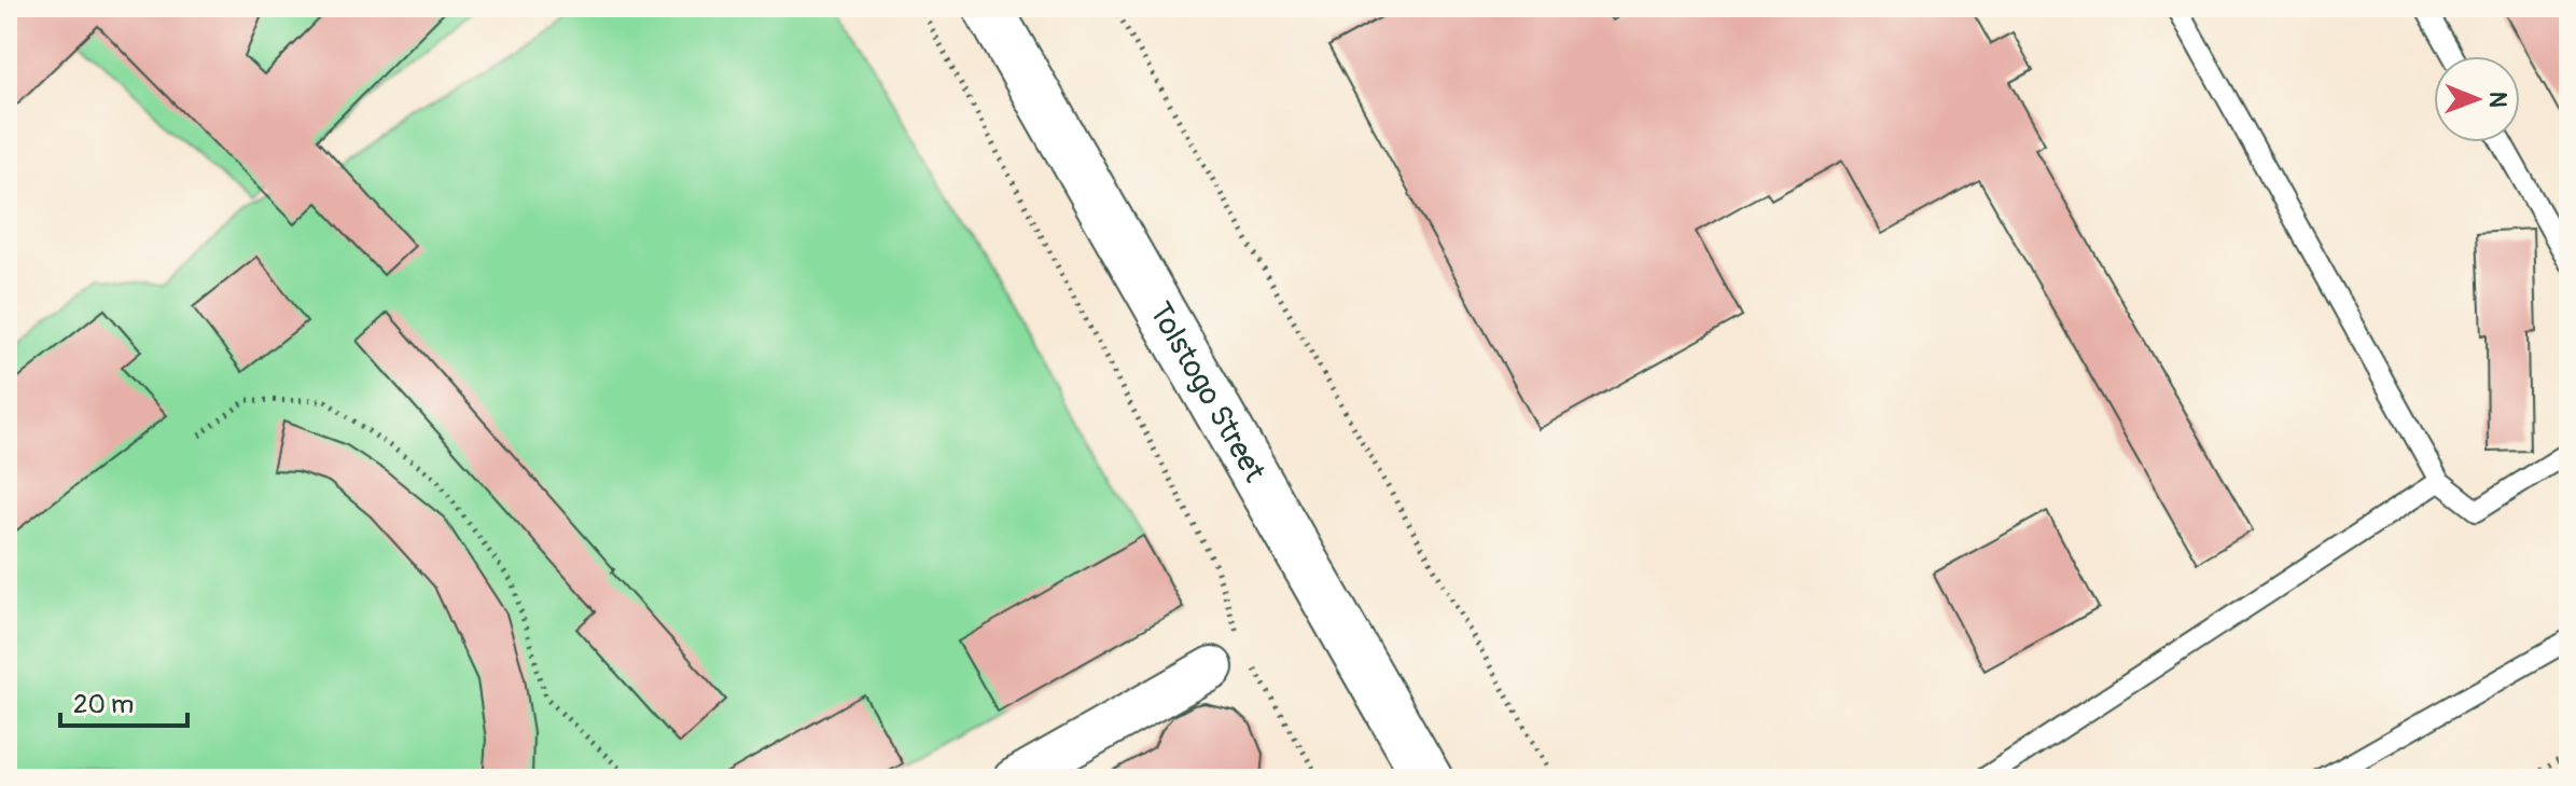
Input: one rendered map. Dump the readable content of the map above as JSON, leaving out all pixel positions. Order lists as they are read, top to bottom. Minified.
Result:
{"streets":{"main road":["Tolstogo Street"]},"scale_bar":"20 m","north":"right"}
